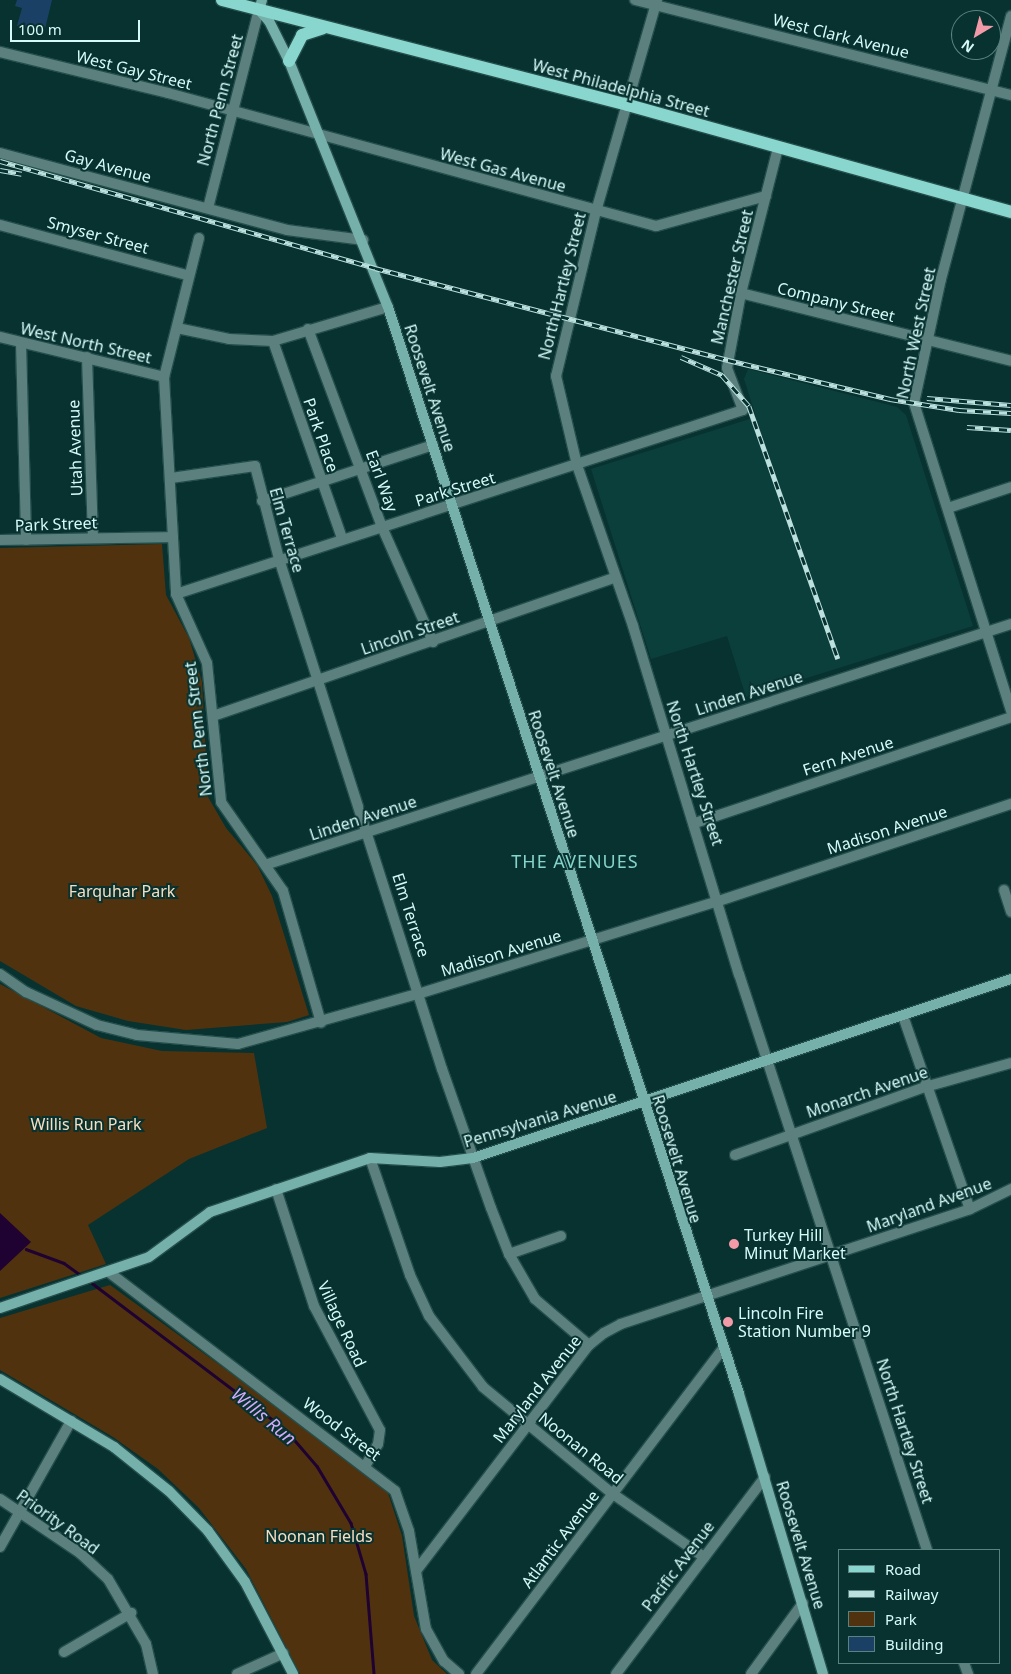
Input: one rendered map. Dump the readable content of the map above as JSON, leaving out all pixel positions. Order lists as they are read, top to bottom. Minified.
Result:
{"streets":{"main road":["West Philadelphia Street","Roosevelt Avenue","Pennsylvania Avenue"],"street":["West Clark Avenue","West Gay Street","North Penn Street","Gay Avenue","West Gas Avenue","Smyser Street","Manchester Street","North Hartley Street","Company Street","North West Street","West North Street","Park Place","Utah Avenue","Earl Way","Park Street","Elm Terrace","Lincoln Street","Linden Avenue","Fern Avenue","Madison Avenue","Monarch Avenue","Maryland Avenue","Village Road","Wood Street","Noonan Road","Priority Road","Atlantic Avenue","Pacific Avenue"]},"crossings":[["West Clark Avenue","North Hartley Street"],["West Clark Avenue","North West Street"],["West Gay Street","North Penn Street"],["West Gay Street","West Gas Avenue"],["West Philadelphia Street","North Penn Street"],["West Philadelphia Street","Manchester Street"],["West Philadelphia Street","North Hartley Street"],["West Philadelphia Street","North West Street"],["West Philadelphia Street","Roosevelt Avenue"],["North Penn Street","Gay Avenue"],["North Penn Street","West Gas Avenue"],["North Penn Street","Smyser Street"],["North Penn Street","West North Street"],["North Penn Street","Roosevelt Avenue"],["North Penn Street","Park Street"],["North Penn Street","Elm Terrace"],["North Penn Street","Lincoln Street"],["North Penn Street","Linden Avenue"],["North Penn Street","Madison Avenue"],["Gay Avenue","Roosevelt Avenue"],["West Gas Avenue","Manchester Street"],["West Gas Avenue","North Hartley Street"],["West Gas Avenue","Roosevelt Avenue"],["Manchester Street","Company Street"],["Manchester Street","Park Street"],["North Hartley Street","Park Street"],["North Hartley Street","Lincoln Street"],["North Hartley Street","Linden Avenue"],["North Hartley Street","Fern Avenue"],["North Hartley Street","Madison Avenue"],["North Hartley Street","Monarch Avenue"],["North Hartley Street","Pennsylvania Avenue"],["North Hartley Street","Maryland Avenue"],["Company Street","North West Street"],["North West Street","Linden Avenue"],["West North Street","Utah Avenue"],["Roosevelt Avenue","Park Street"],["Roosevelt Avenue","Lincoln Street"],["Roosevelt Avenue","Linden Avenue"],["Roosevelt Avenue","Madison Avenue"],["Roosevelt Avenue","Pennsylvania Avenue"],["Roosevelt Avenue","Maryland Avenue"],["Roosevelt Avenue","Atlantic Avenue"],["Roosevelt Avenue","Pacific Avenue"],["Park Place","Park Street"],["Utah Avenue","Park Street"],["Earl Way","Park Street"],["Earl Way","Lincoln Street"],["Park Street","Elm Terrace"],["Elm Terrace","Lincoln Street"],["Elm Terrace","Linden Avenue"],["Elm Terrace","Madison Avenue"],["Elm Terrace","Pennsylvania Avenue"],["Elm Terrace","Maryland Avenue"],["Pennsylvania Avenue","Village Road"],["Pennsylvania Avenue","Wood Street"],["Pennsylvania Avenue","Noonan Road"],["Maryland Avenue","Wood Street"],["Maryland Avenue","Noonan Road"],["Village Road","Wood Street"],["Noonan Road","Atlantic Avenue"],["Noonan Road","Pacific Avenue"]],"districts":["THE AVENUES"],"water":["Willis Run"],"parks":["Farquhar Park","Willis Run Park","Noonan Fields"],"places":["Turkey Hill Minut Market","Lincoln Fire Station Number 9"],"legend":["Road","Railway","Park","Building"],"scale_bar":"100 m","north":"bottom left"}
